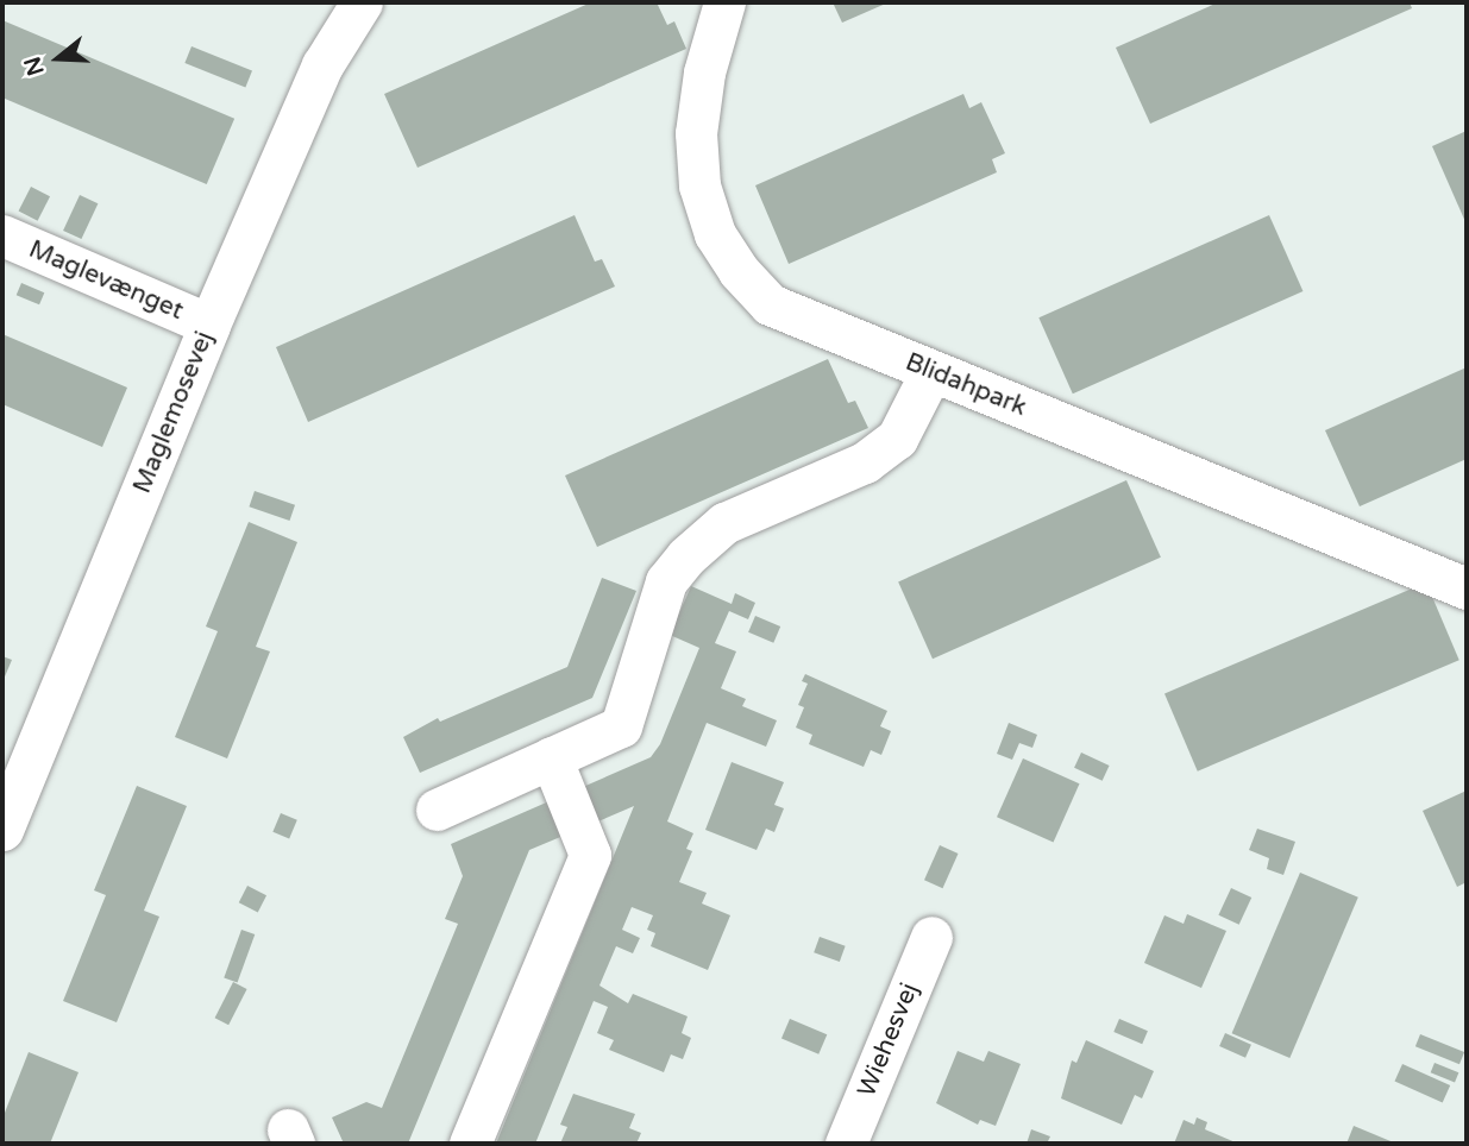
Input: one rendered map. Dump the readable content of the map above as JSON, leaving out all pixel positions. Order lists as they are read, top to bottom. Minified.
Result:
{"streets":{"street":["Maglevænget","Blidahpark","Maglemosevej","Wiehesvej"]},"crossings":[["Maglevænget","Maglemosevej"]],"north":"left"}
